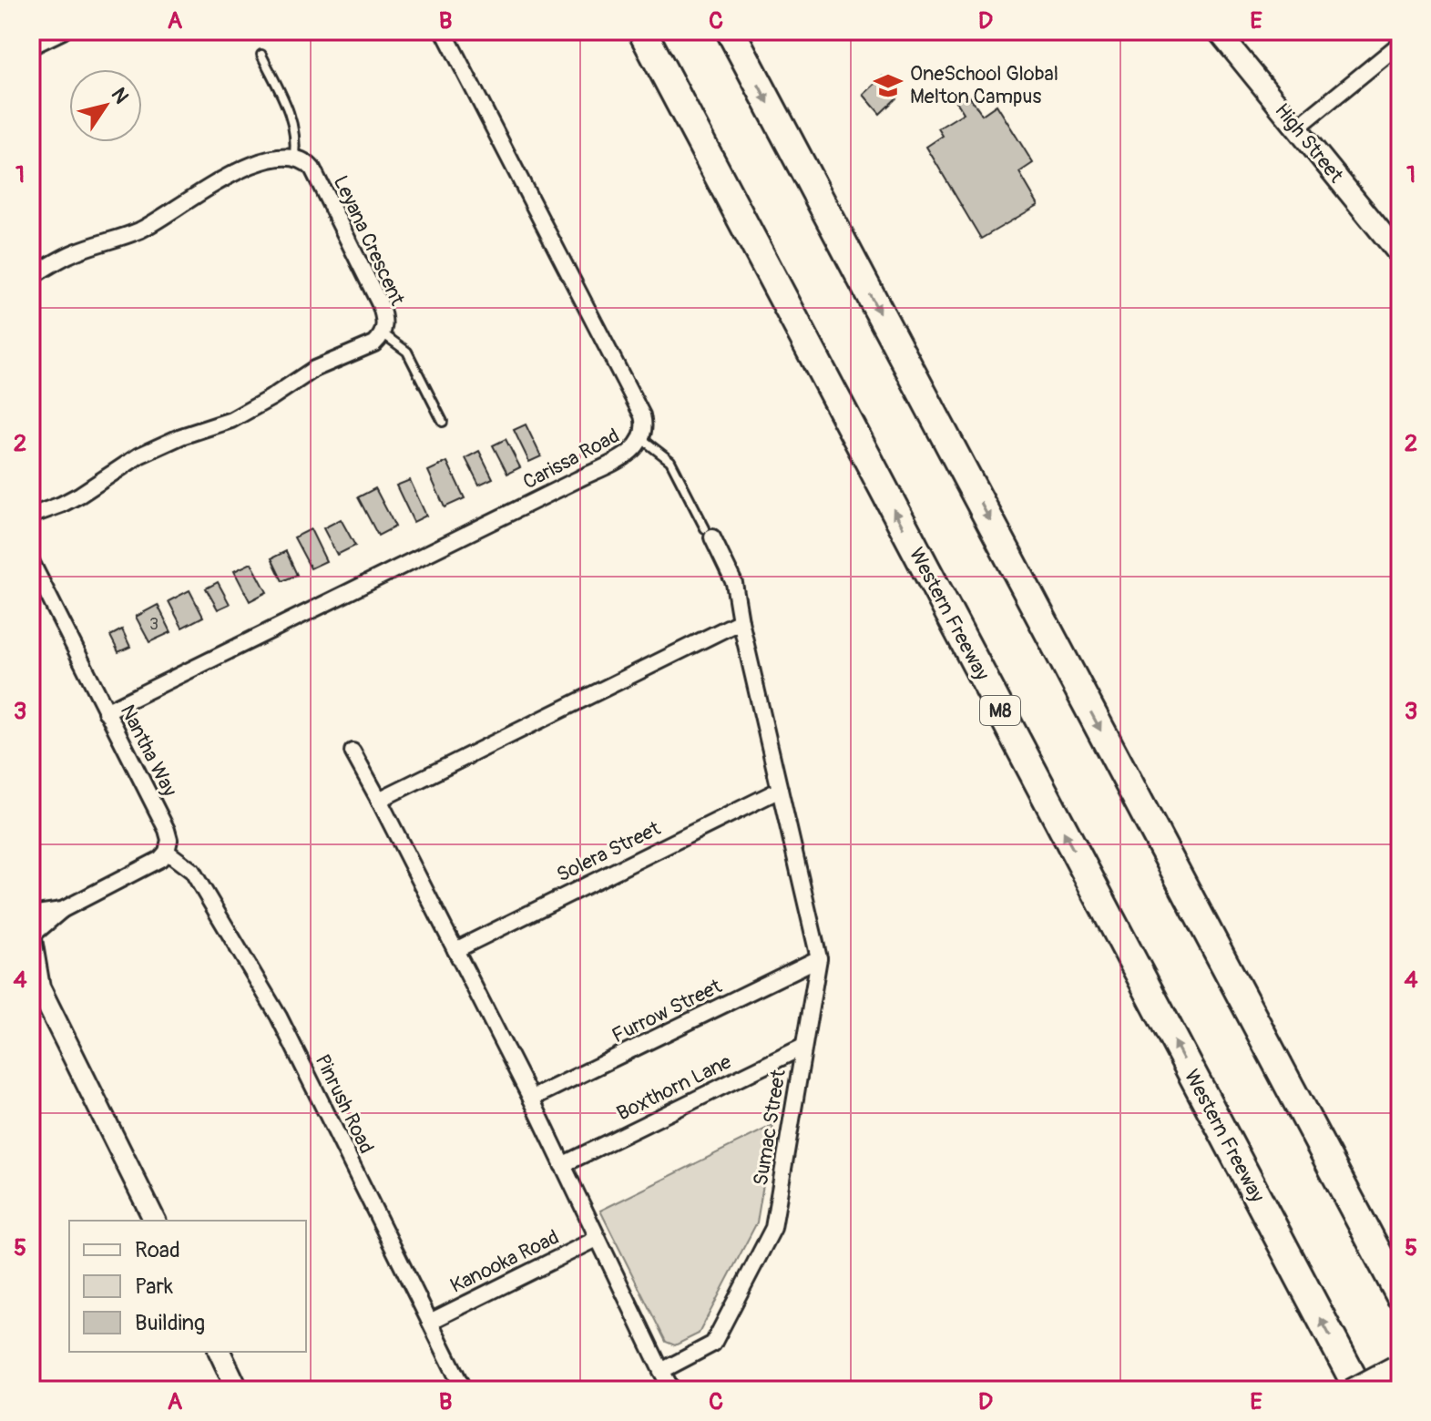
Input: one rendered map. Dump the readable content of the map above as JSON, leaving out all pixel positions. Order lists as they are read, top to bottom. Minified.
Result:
{"streets":{"highway":["Western Freeway","M8"],"street":["High Street","Leyana Crescent","Carissa Road","Nantha Way","Solera Street","Furrow Street","Boxthorn Lane","Pinrush Road","Sumac Street","Kanooka Road"]},"crossings":[["Carissa Road","Nantha Way"],["Nantha Way","Pinrush Road"],["Solera Street","Sumac Street"],["Furrow Street","Sumac Street"],["Boxthorn Lane","Sumac Street"],["Pinrush Road","Kanooka Road"]],"places":{"school or university":["OneSchool Global Melton Campus"]},"house_numbers":["3"],"legend":["Road","Park","Building"],"north":"top right","grid":{"columns":["A","B","C","D","E"],"rows":["1","2","3","4","5"]}}
